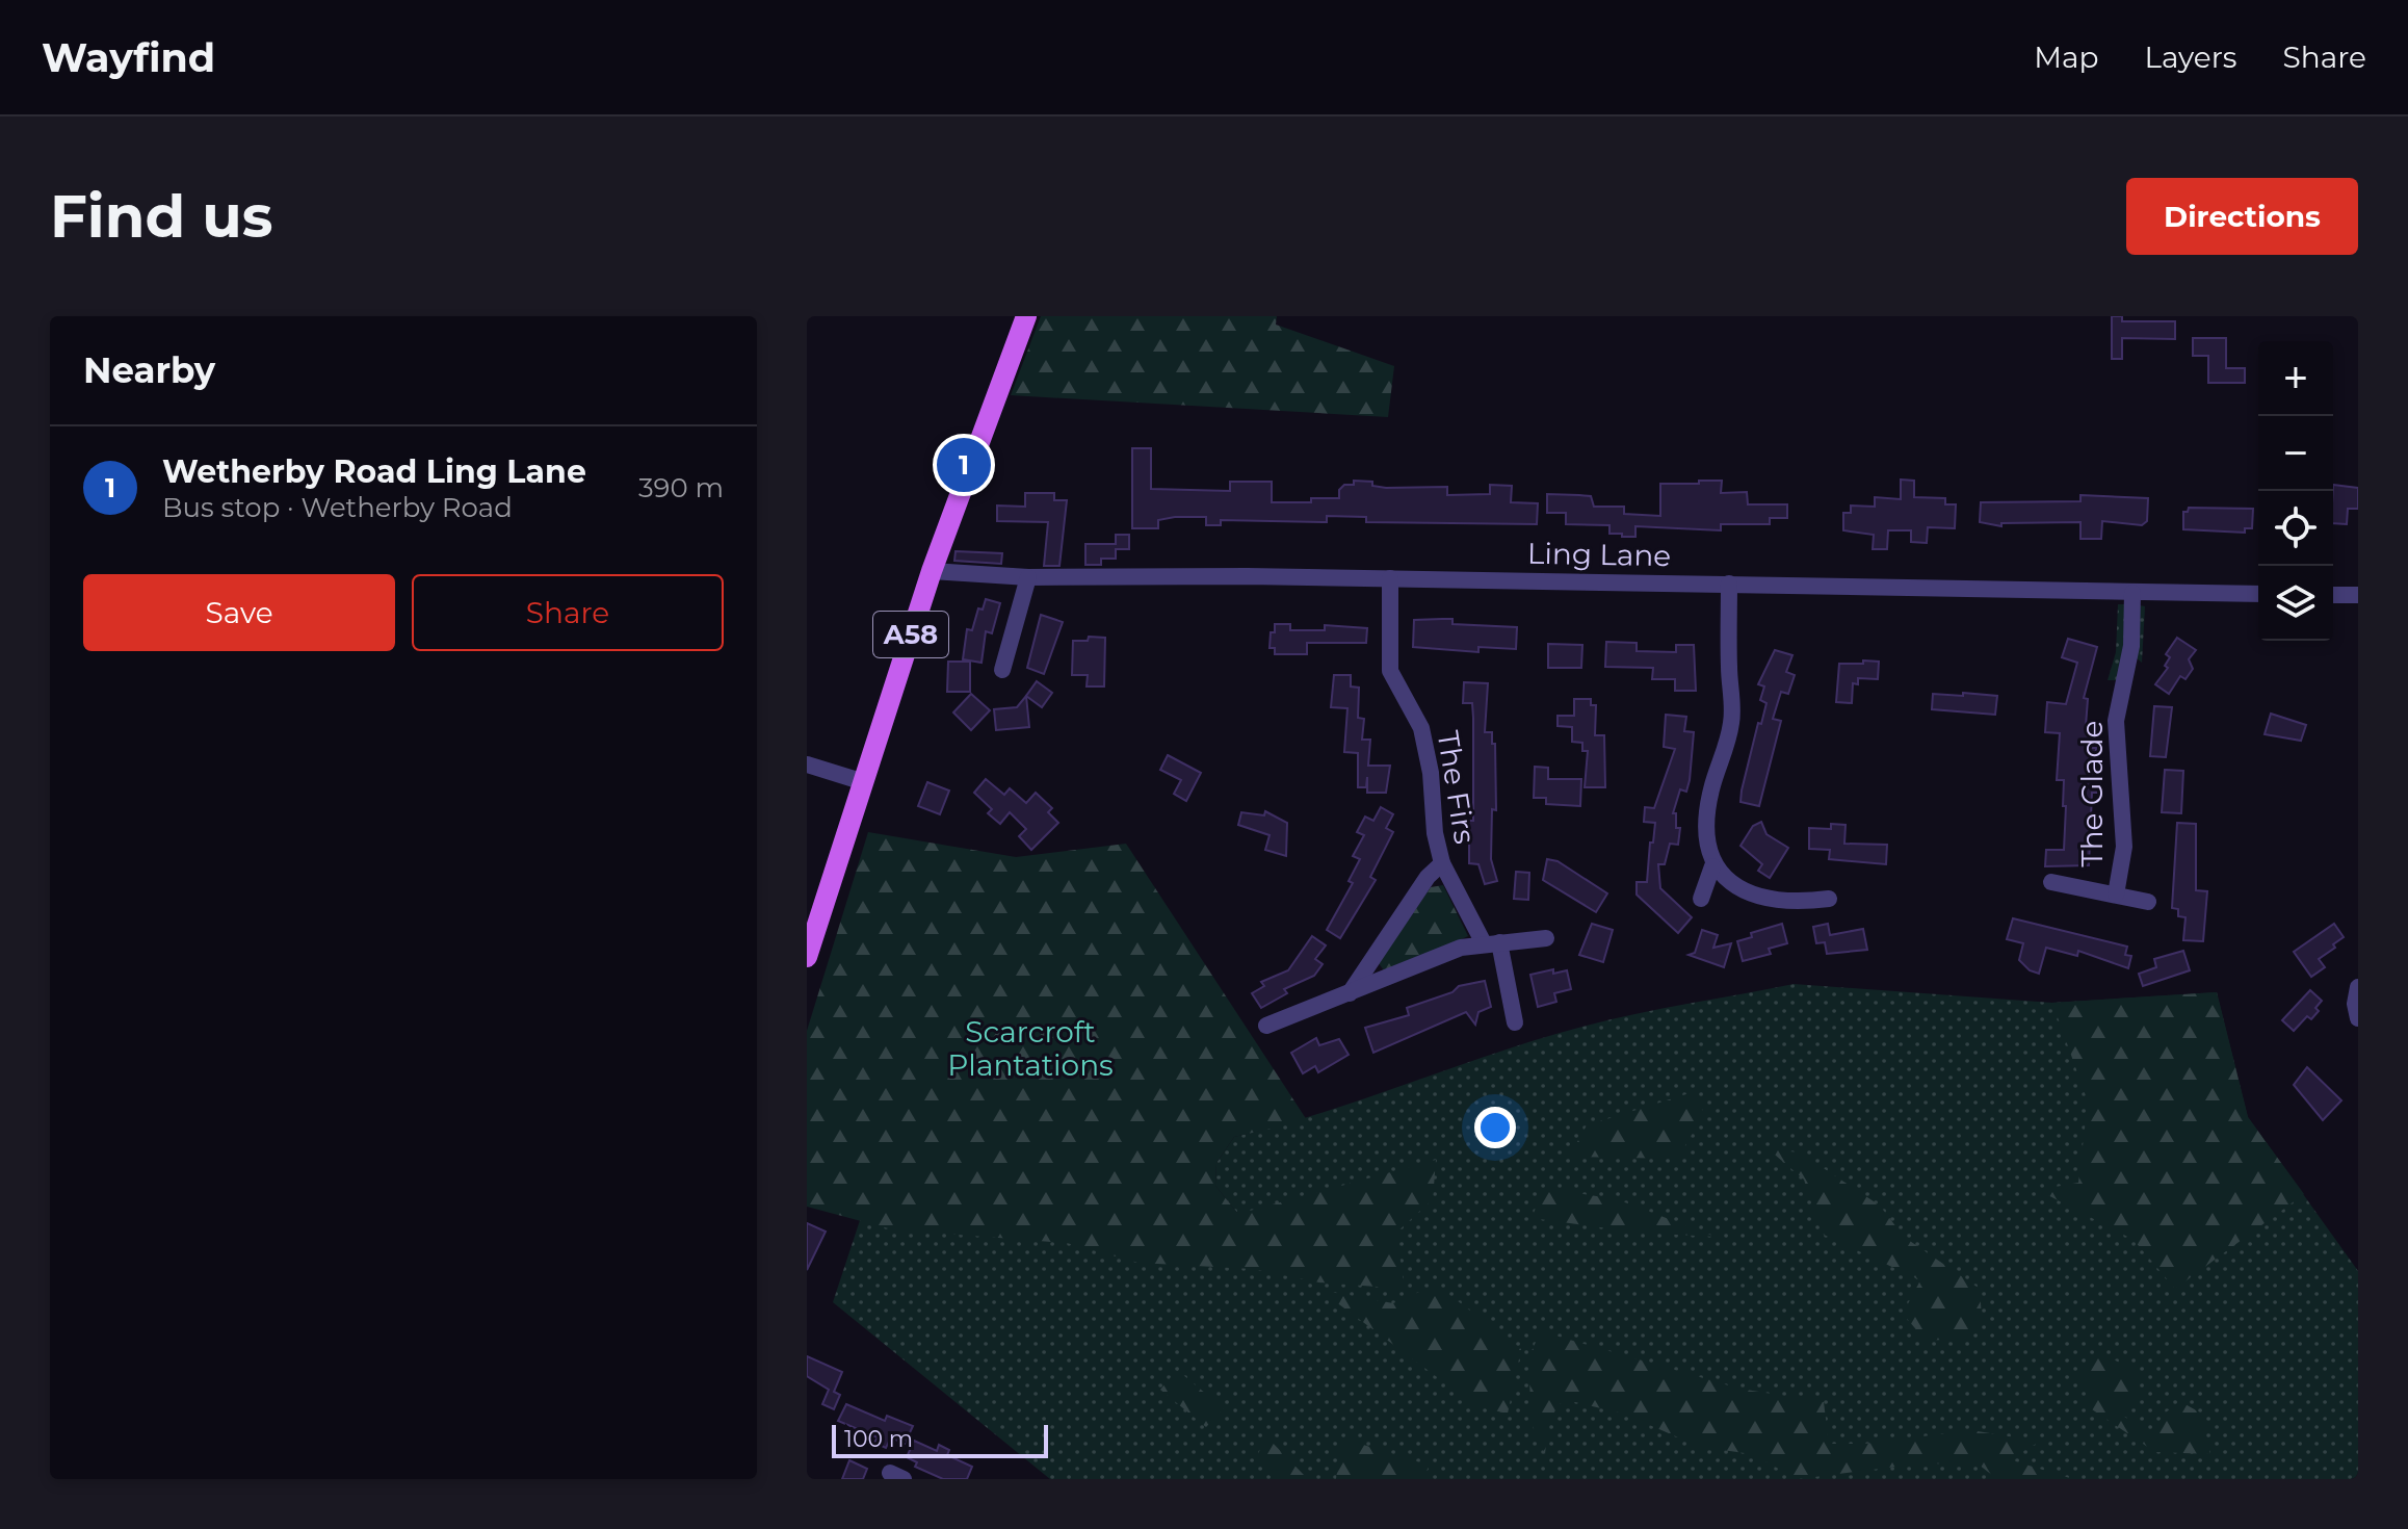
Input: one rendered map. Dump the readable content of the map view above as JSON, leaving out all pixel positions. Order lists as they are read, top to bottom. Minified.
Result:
{"streets":{"main road":["A58"],"street":["Ling Lane","The Firs","The Glade"]},"crossings":[["Ling Lane","A58"],["Ling Lane","The Firs"],["Ling Lane","The Glade"]],"parks":["Scarcroft Plantations"],"scale_bar":"100 m","page":{"header":"Wayfind","nav":["Map","Layers","Share"],"buttons":["Directions",["Save","Share"]],"title":"Find us","heading":"Nearby","map_buttons":["+","−"],"list":[{"mark":"1","name":"Wetherby Road Ling Lane","note":"Bus stop · Wetherby Road","value":"390 m"}],"pins":"1","scale":"100 m"}}
